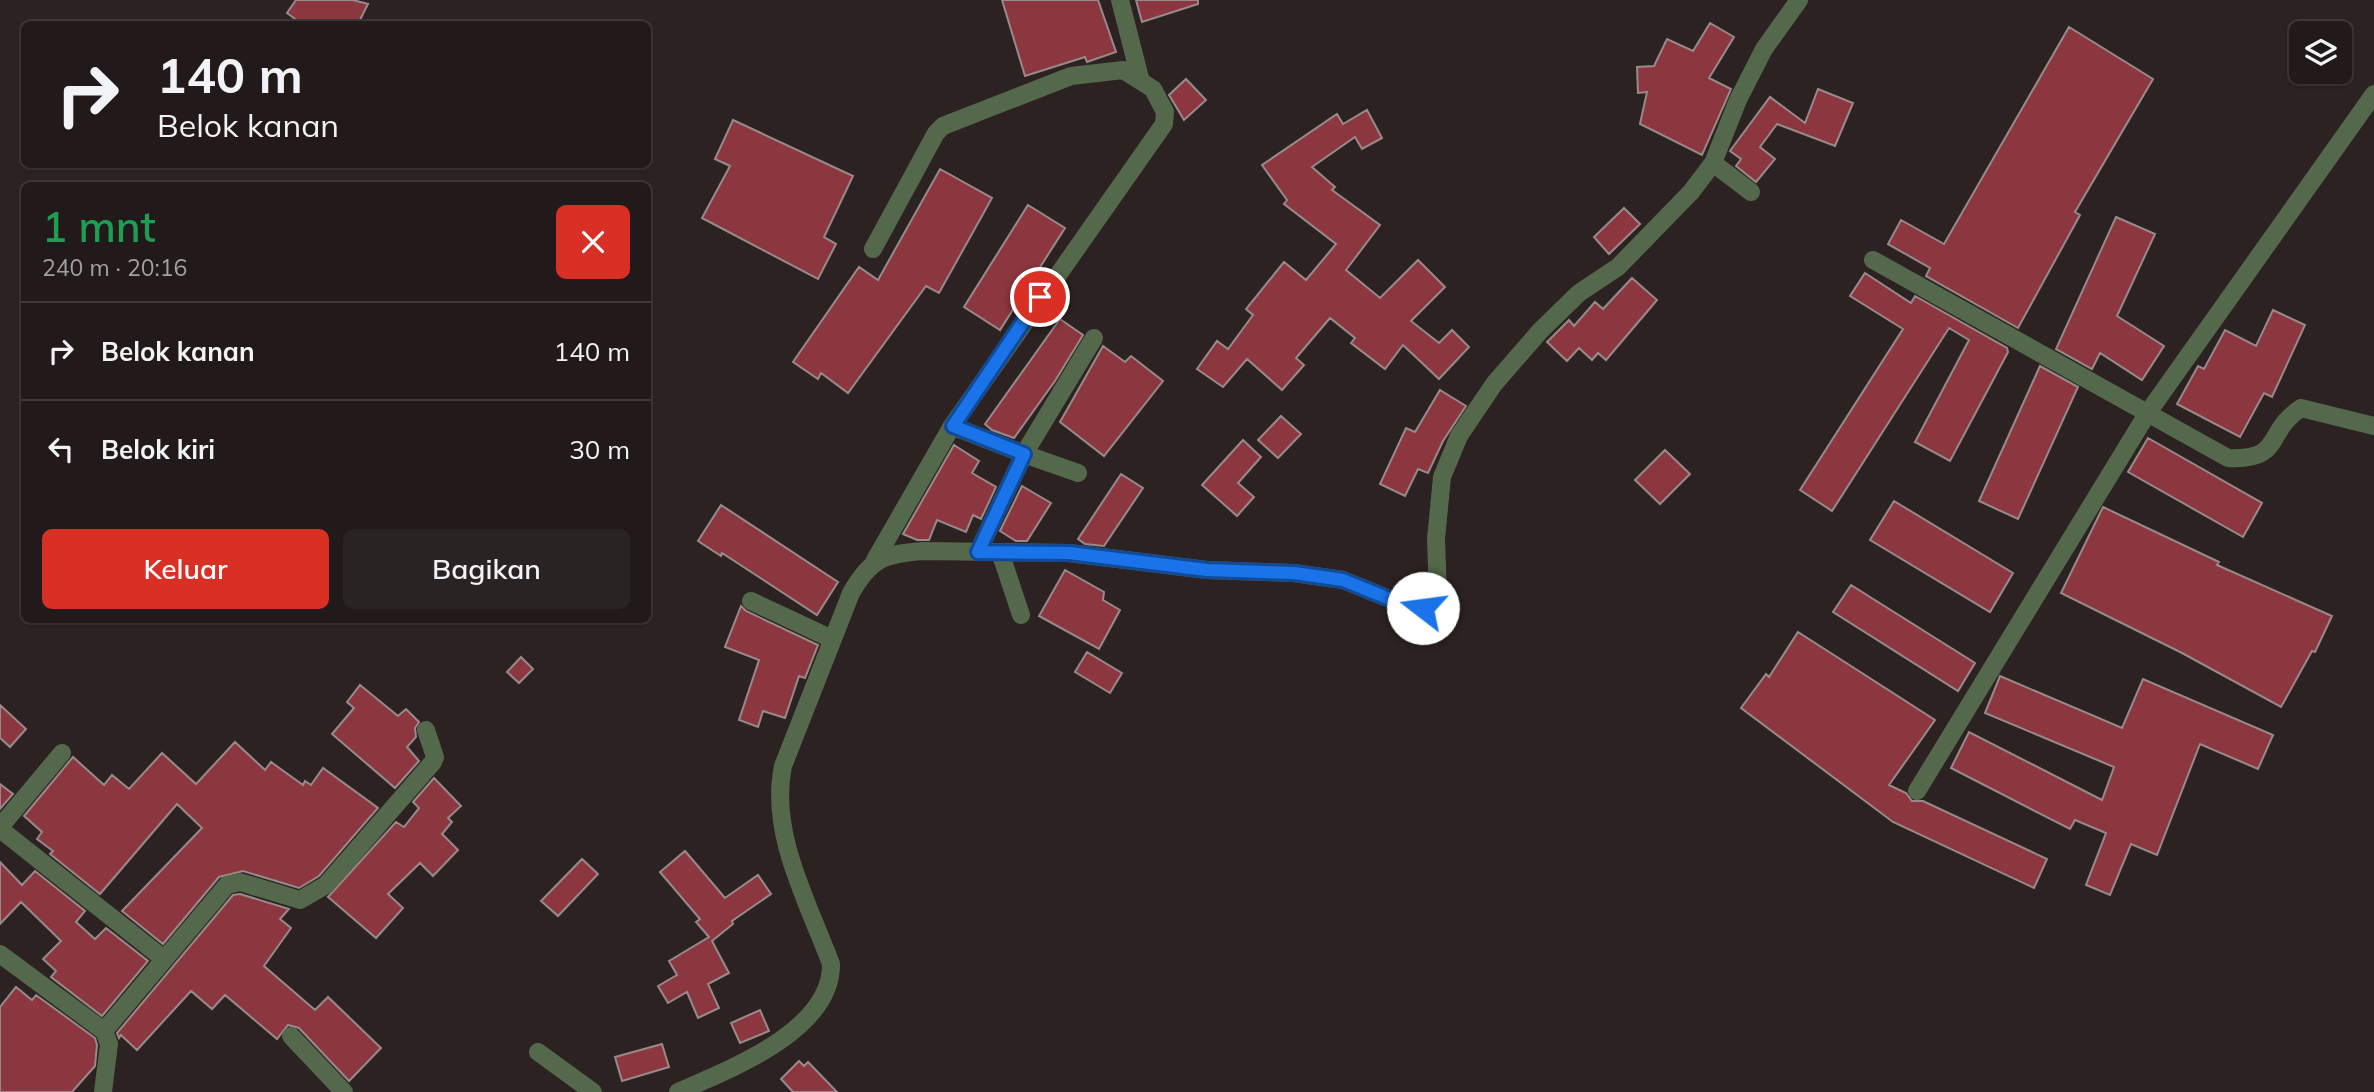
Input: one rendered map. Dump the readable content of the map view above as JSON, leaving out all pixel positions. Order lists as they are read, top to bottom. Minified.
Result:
{"page":{"turn":["140 m","Belok kanan"],"heading":["1 mnt","240 m · 20:16"],"list":[{"name":"Belok kanan","value":"140 m"},{"name":"Belok kiri","value":"30 m"}],"buttons":["Keluar","Bagikan"]}}
